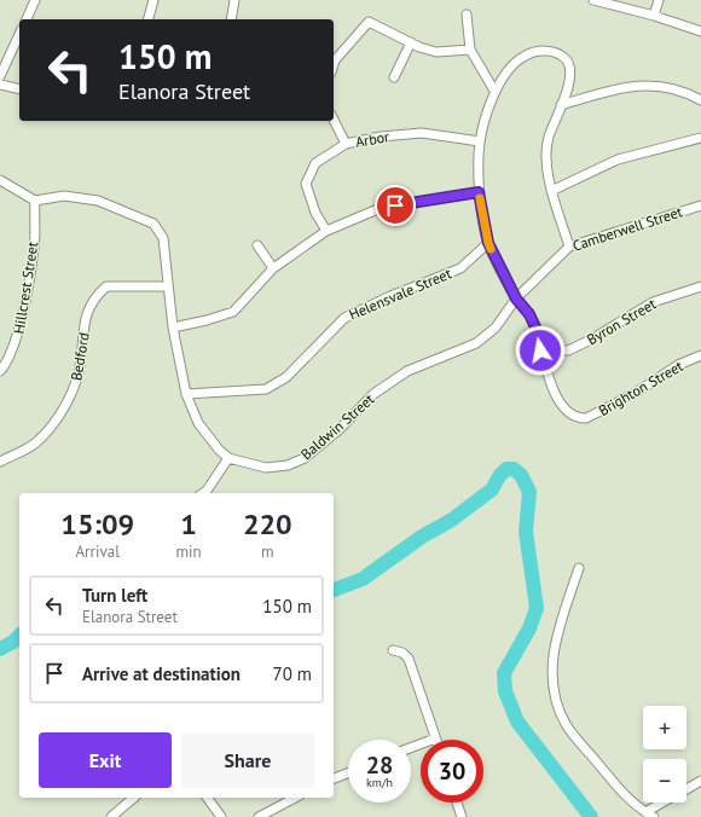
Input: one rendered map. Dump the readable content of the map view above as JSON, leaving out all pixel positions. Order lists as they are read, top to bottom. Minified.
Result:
{"streets":{"street":["Arbor","Camberwell Street","Hillcrest Street","Helensvale Street","Byron Street","Bedford","Brighton Street","Baldwin Street"]},"crossings":[["Camberwell Street","Baldwin Street"],["Byron Street","Brighton Street"]],"page":{"turn":["150 m","Elanora Street"],"eta":["15:09","Arrival","1","min","220","m"],"list":[{"name":"Turn left","note":"Elanora Street","value":"150 m"},{"name":"Arrive at destination","value":"70 m"}],"map_buttons":["+","−"],"buttons":["Exit","Share"],"speed":"28 km/h","limit":"30"}}
